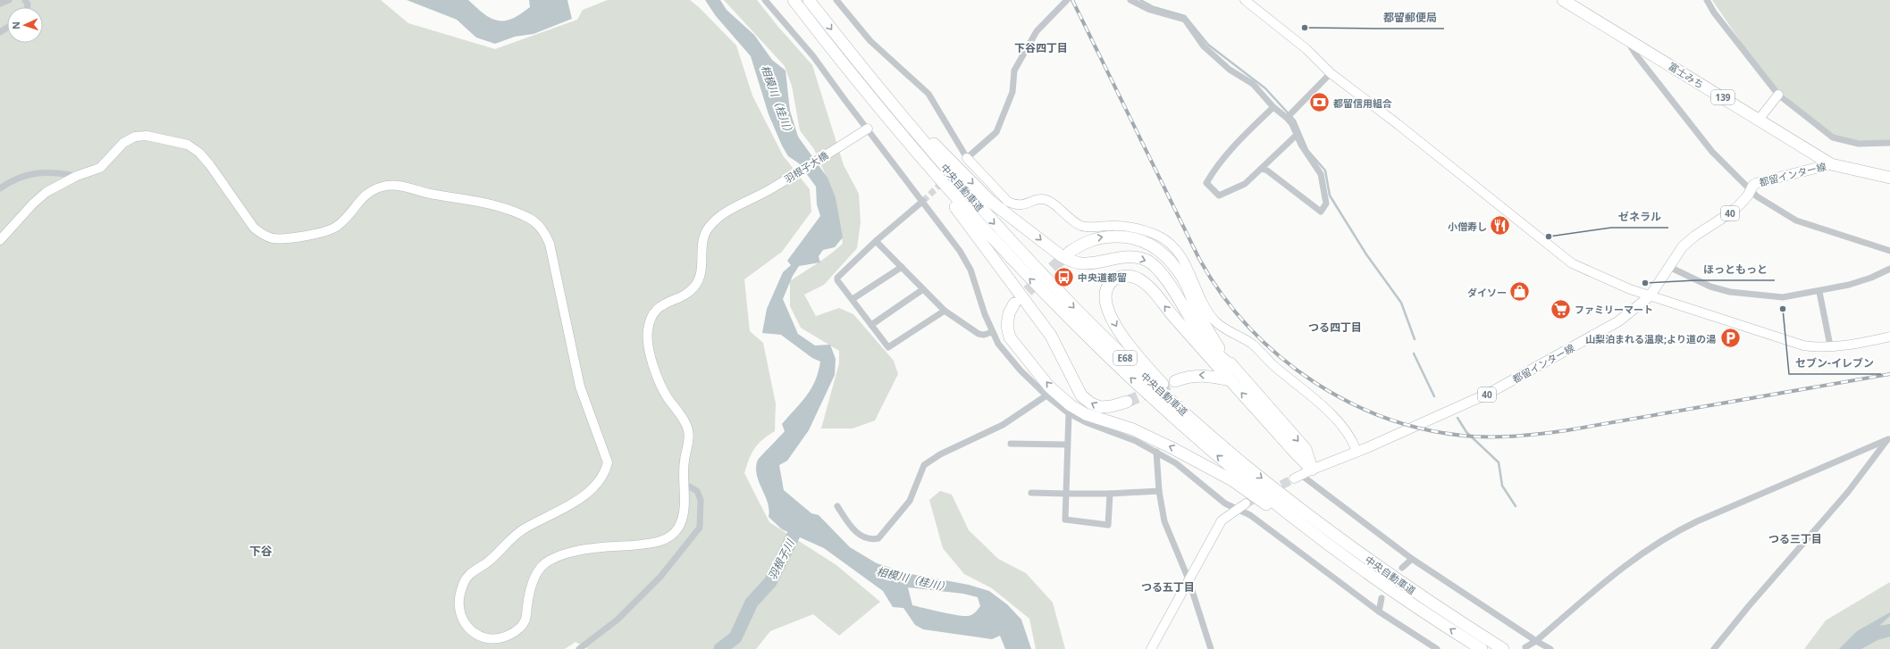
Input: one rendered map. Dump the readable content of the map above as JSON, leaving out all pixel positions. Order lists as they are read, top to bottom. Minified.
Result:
{"streets":{"highway":["富士みち","139","中央自動車道","E68"],"main road":["都留インター線","40"],"street":["羽根子大橋"]},"crossings":[["富士みち","都留インター線"]],"districts":["下谷四丁目","つる四丁目","つる三丁目","下谷","つる五丁目"],"water":["相模川（桂川）","羽根子川"],"places":{"other":["都留郵便局","ゼネラル","ほっともっと","セブン-イレブン"],"bank":["都留信用組合"],"restaurant":["小僧寿し"],"bus stop":["中央道都留"],"shop":["ダイソー"],"supermarket":["ファミリーマート"],"parking":["山梨泊まれる温泉;より道の湯"]},"north":"left"}
